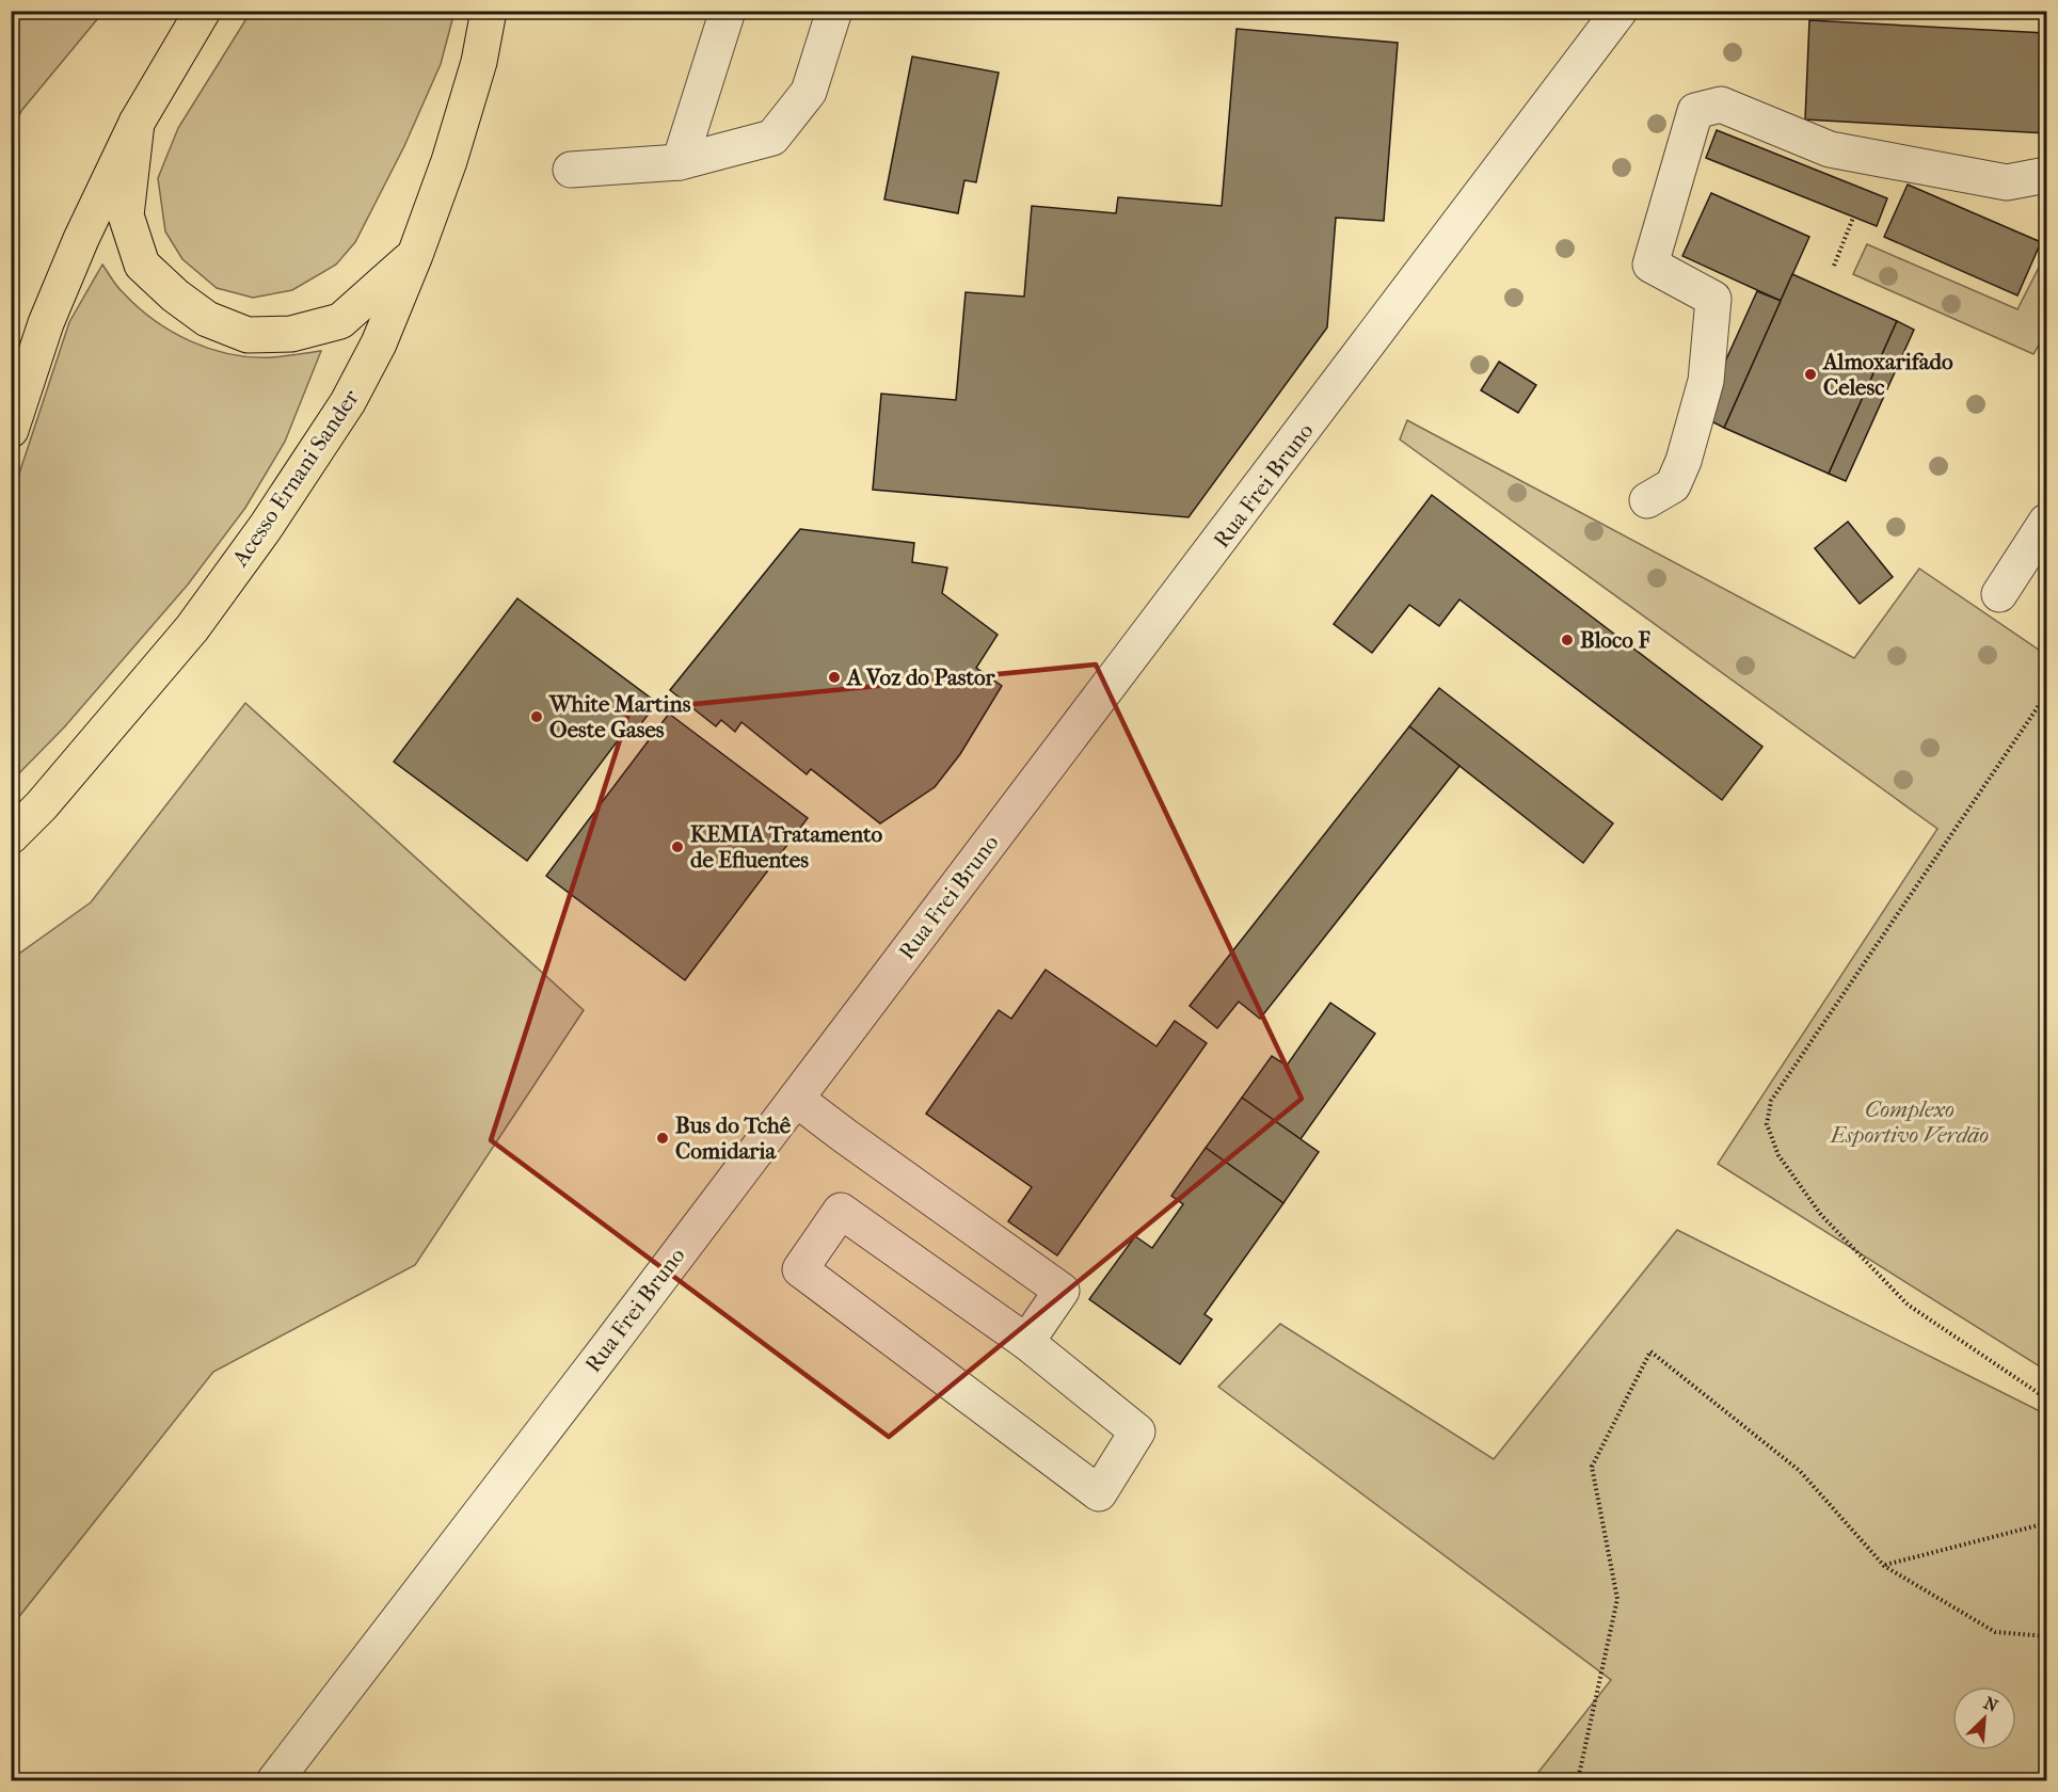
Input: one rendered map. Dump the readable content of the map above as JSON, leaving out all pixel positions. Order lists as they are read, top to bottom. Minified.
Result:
{"streets":{"highway":["Acesso Ernani Sander"],"street":["Rua Frei Bruno"]},"parks":["Complexo Esportivo Verdão"],"places":["Almoxarifado Celesc","Bloco F","A Voz do Pastor","White Martins Oeste Gases","KEMIA Tratamento de Efluentes","Bus do Tchê Comidaria"],"north":"top right"}
